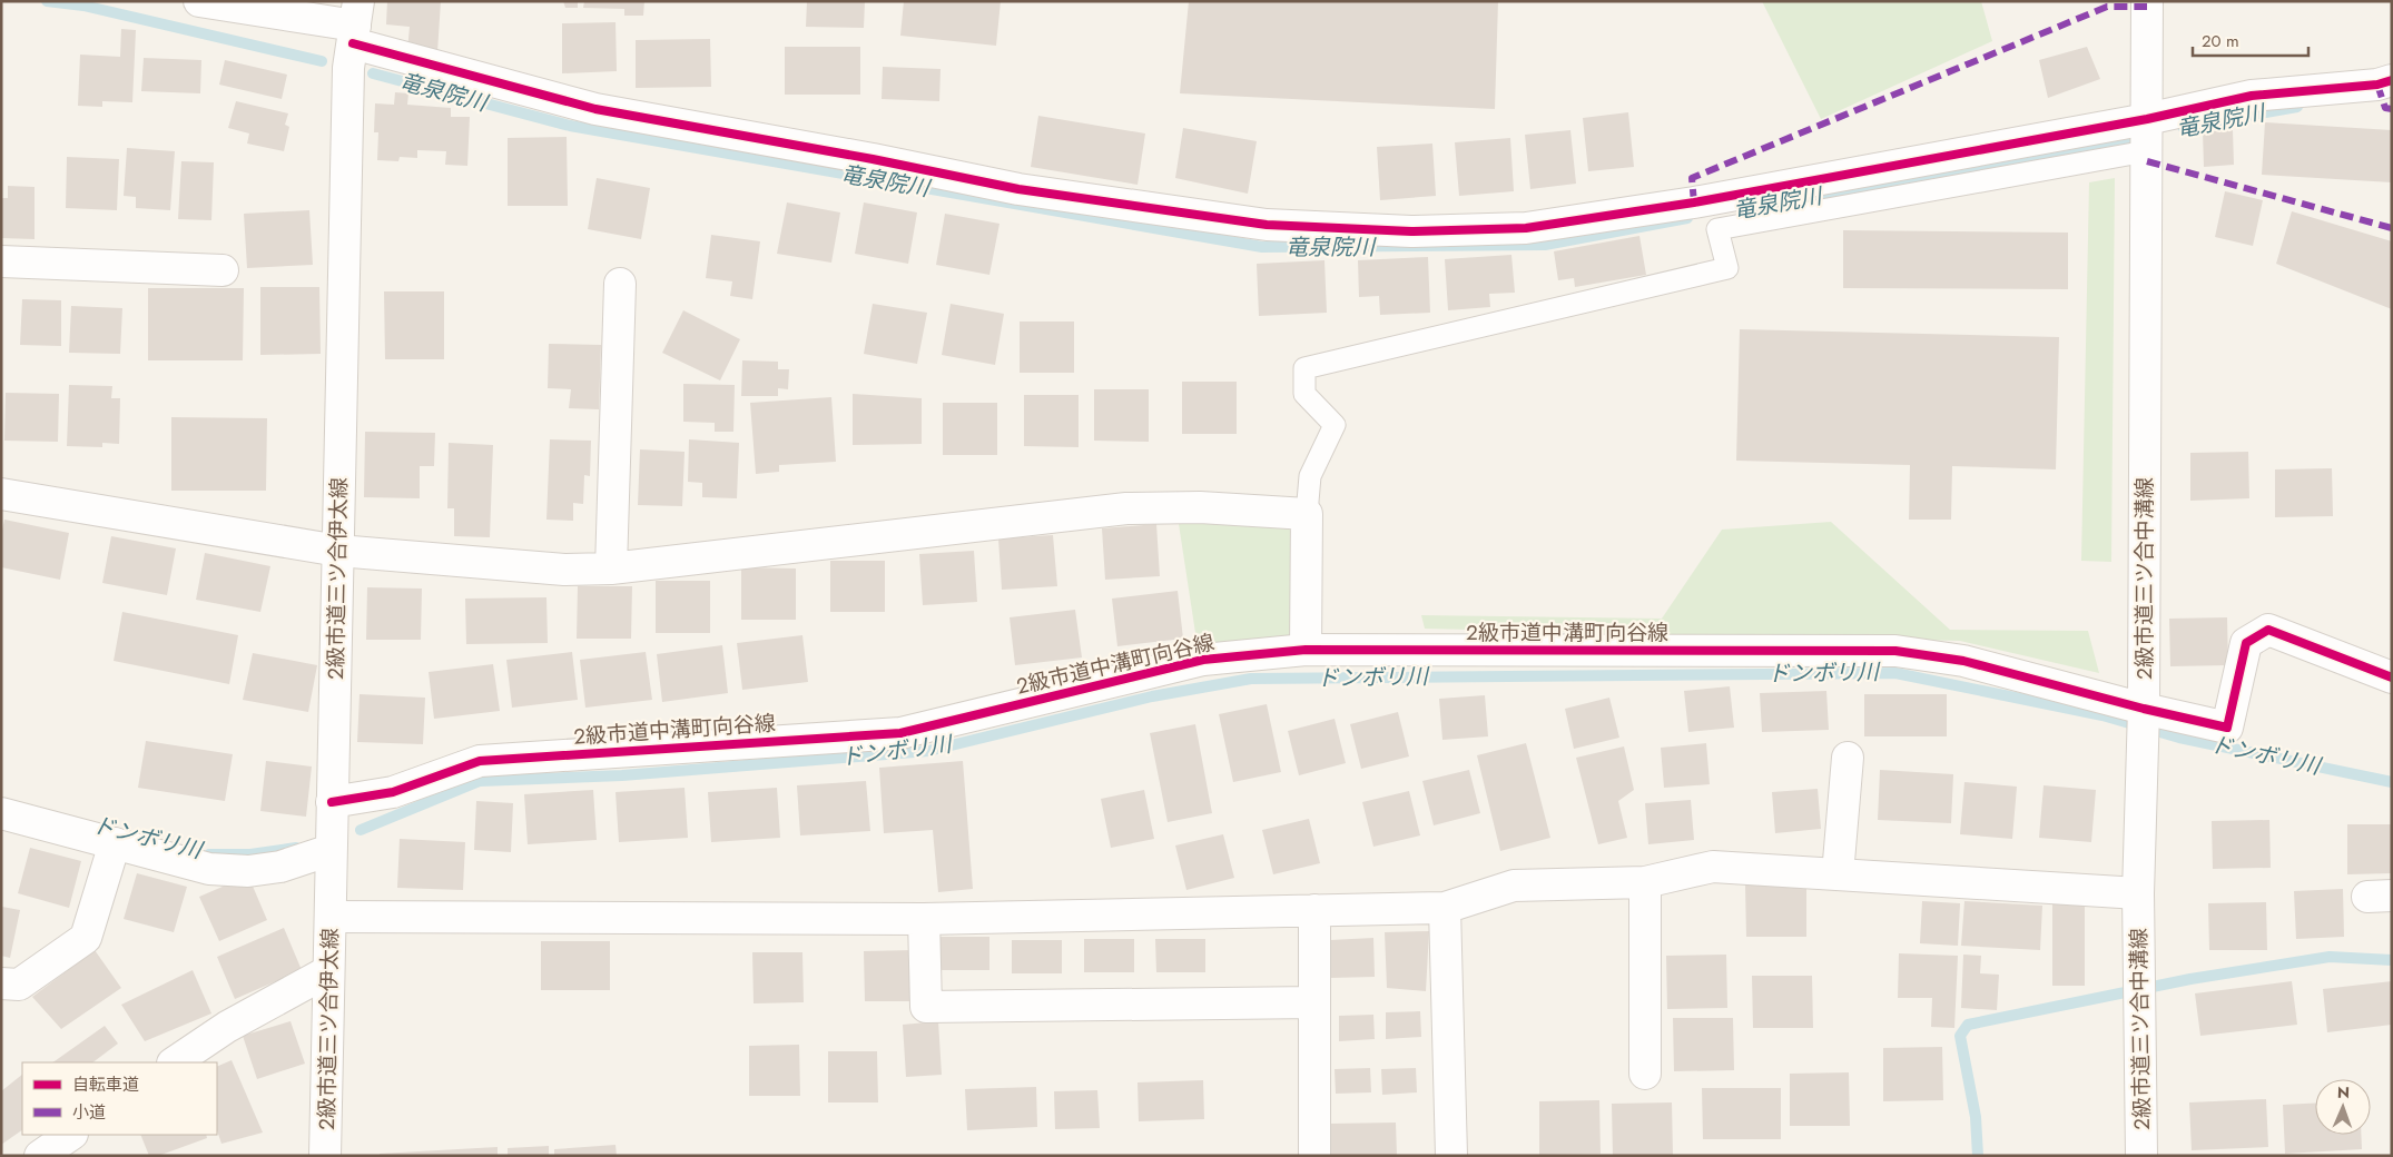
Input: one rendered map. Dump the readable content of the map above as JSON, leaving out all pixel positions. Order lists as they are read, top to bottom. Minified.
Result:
{"streets":{"street":["2級市道三ツ合伊太線","2級市道三ツ合中溝線","2級市道中溝町向谷線"]},"crossings":[["2級市道三ツ合伊太線","2級市道中溝町向谷線"],["2級市道三ツ合中溝線","2級市道中溝町向谷線"]],"water":["竜泉院川","ドンボリ川"],"legend":["自転車道","小道"],"scale_bar":"20 m","north":"top"}
